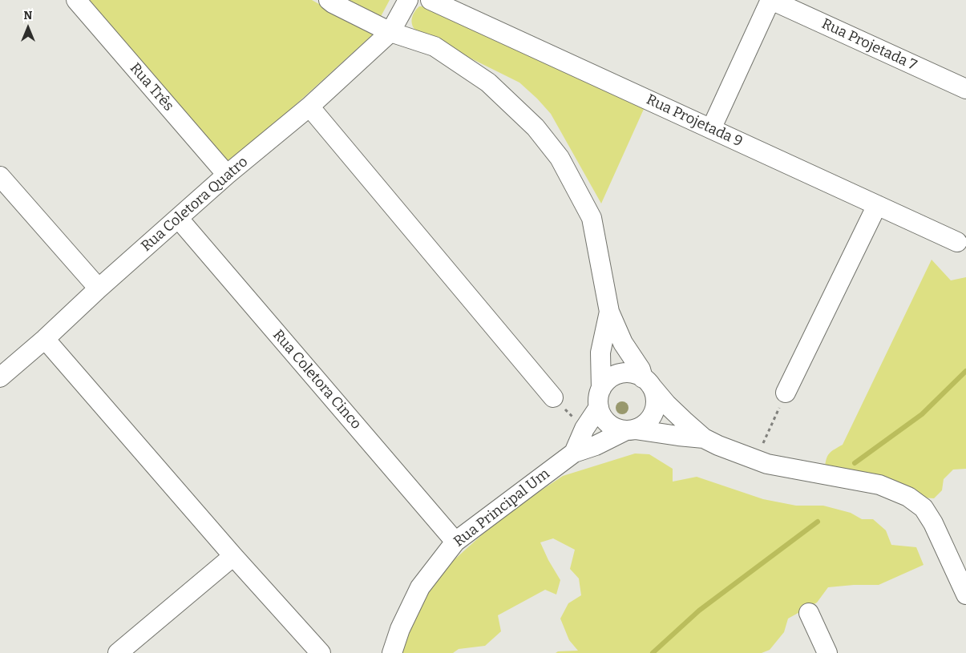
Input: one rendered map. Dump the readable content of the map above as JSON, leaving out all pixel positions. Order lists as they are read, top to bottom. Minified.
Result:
{"streets":{"street":["Rua Projetada 7","Rua Três","Rua Projetada 9","Rua Coletora Quatro","Rua Coletora Cinco","Rua Principal Um"]},"crossings":[["Rua Três","Rua Coletora Quatro"],["Rua Coletora Quatro","Rua Coletora Cinco"],["Rua Coletora Cinco","Rua Principal Um"]],"north":"top"}
